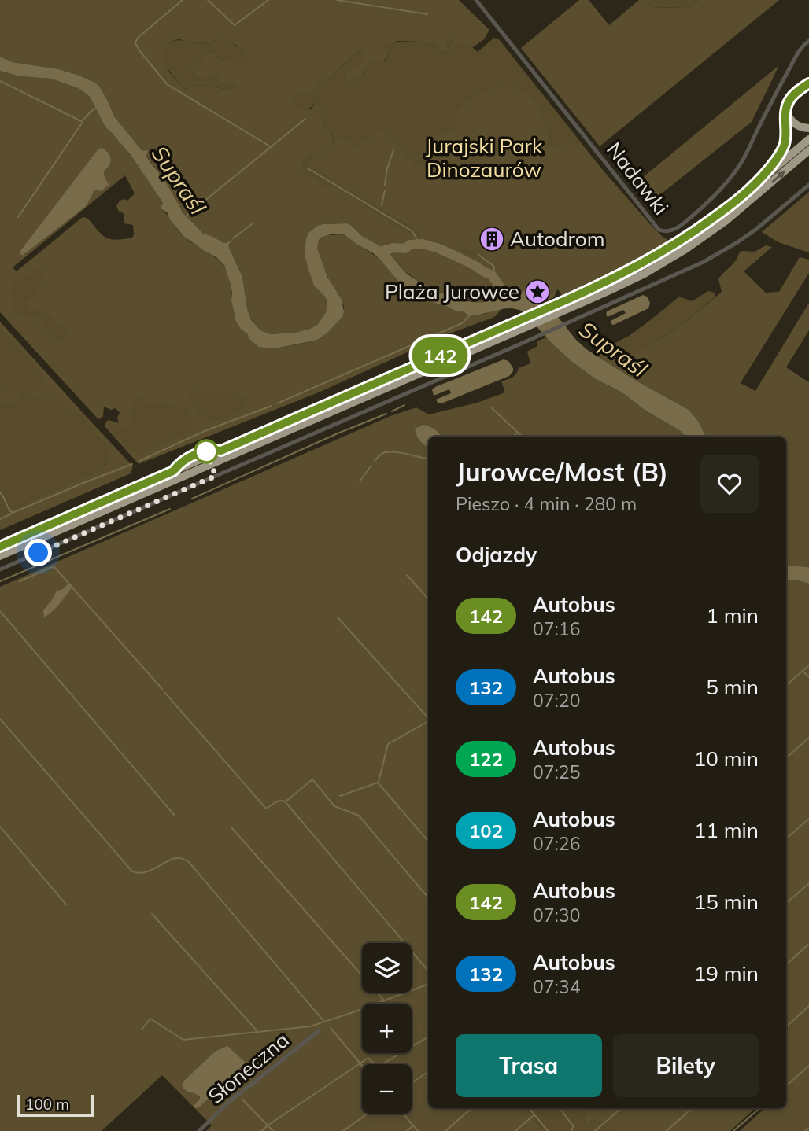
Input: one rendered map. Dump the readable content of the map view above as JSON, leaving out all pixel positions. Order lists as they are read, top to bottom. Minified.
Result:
{"streets":{"street":["Nadawki","Słoneczna"]},"water":["Supraśl"],"parks":["Jurajski Park Dinozaurów"],"places":{"building":["Autodrom"],"place":["Plaża Jurowce"]},"lines":["bus line 142"],"scale_bar":"100 m","page":{"on_map":"142","heading":[["Jurowce/Most (B)","Pieszo · 4 min · 280 m"],"Odjazdy"],"list":[{"mark":"142","name":"Autobus","note":"07:16","value":"1 min"},{"mark":"132","name":"Autobus","note":"07:20","value":"5 min"},{"mark":"122","name":"Autobus","note":"07:25","value":"10 min"},{"mark":"102","name":"Autobus","note":"07:26","value":"11 min"},{"mark":"142","name":"Autobus","note":"07:30","value":"15 min"},{"mark":"132","name":"Autobus","note":"07:34","value":"19 min"}],"map_buttons":["+","−"],"buttons":["Trasa","Bilety"],"scale":"100 m"}}
